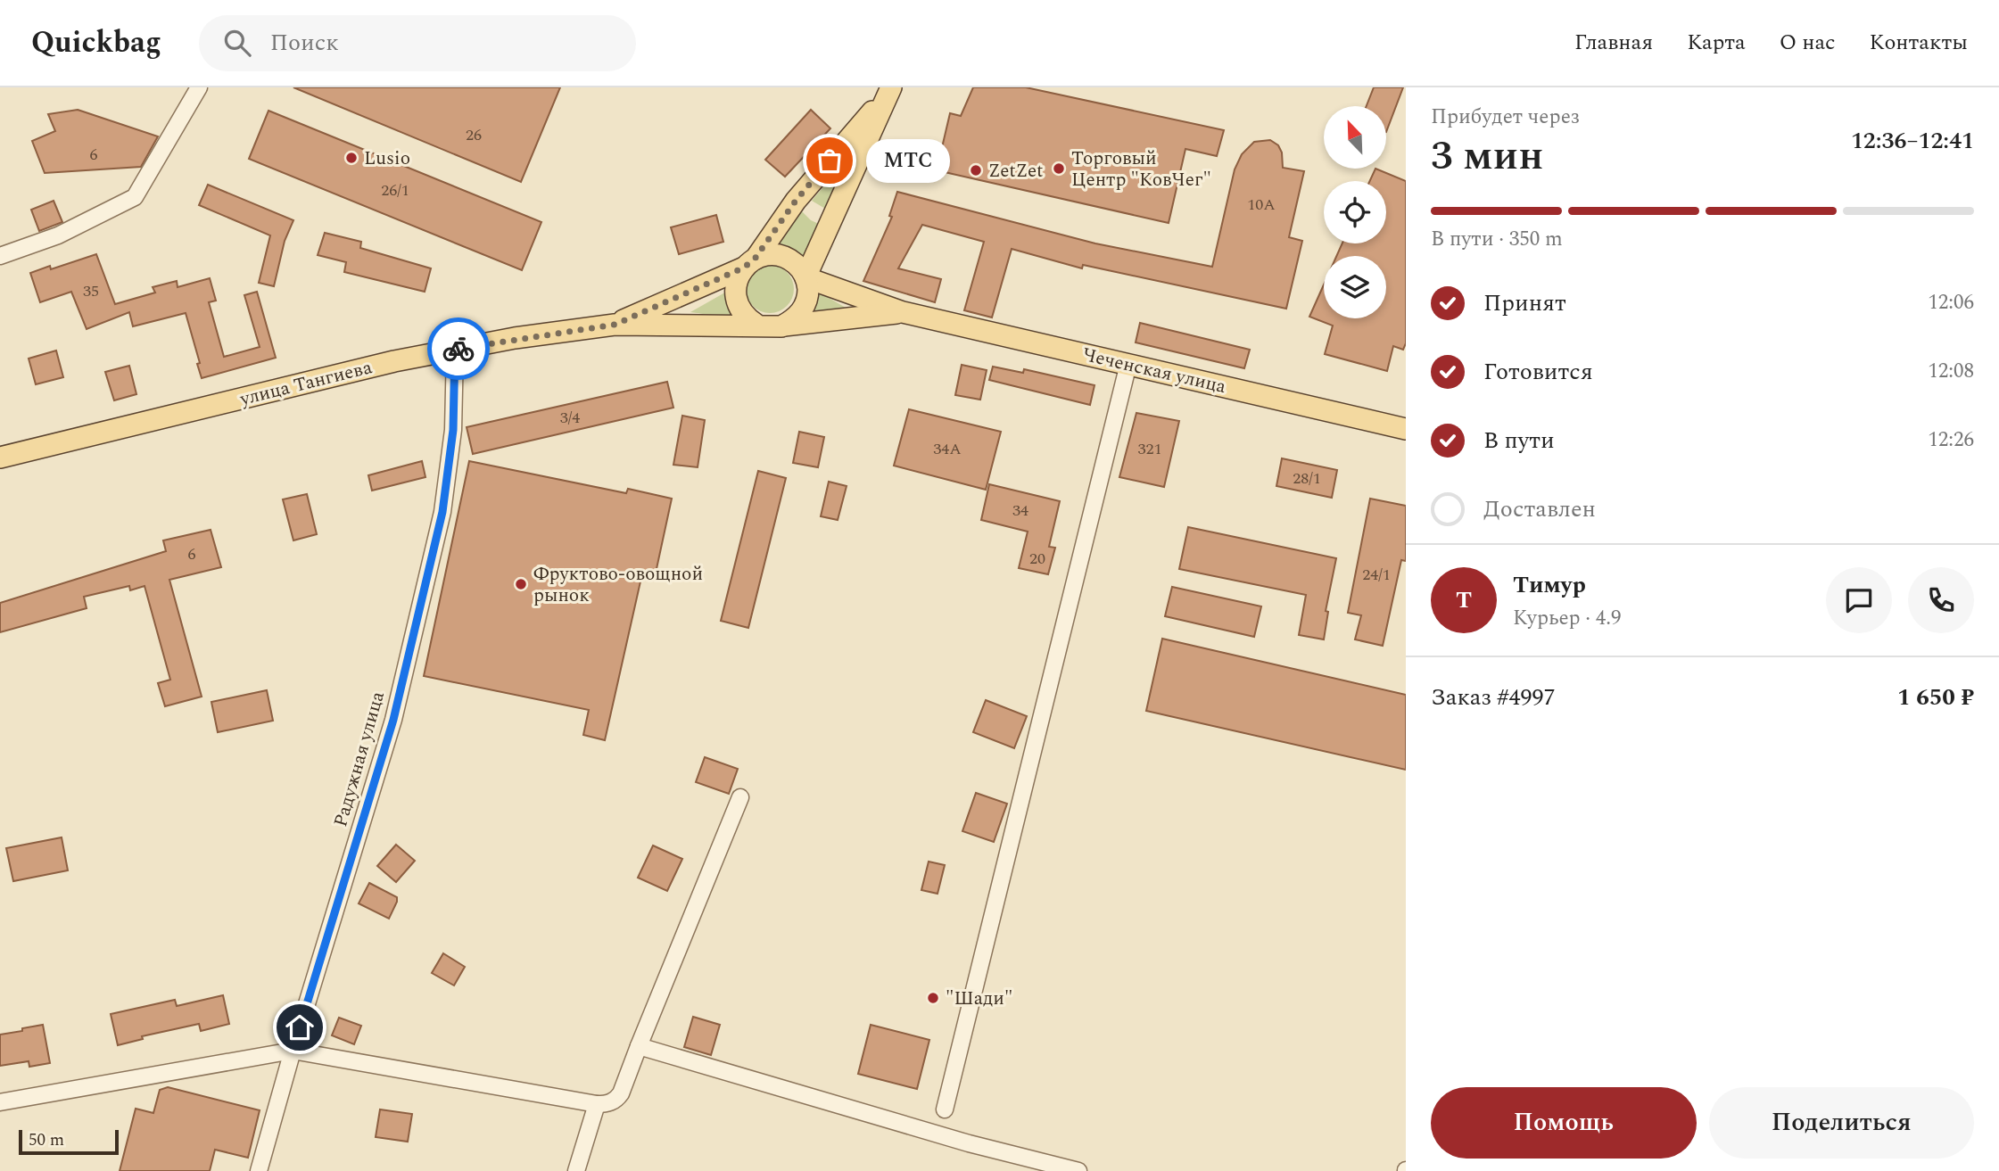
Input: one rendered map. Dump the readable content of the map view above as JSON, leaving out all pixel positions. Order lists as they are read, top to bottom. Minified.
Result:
{"streets":{"main road":["Чеченская улица","улица Тангиева"],"street":["Радужная улица"]},"crossings":[["улица Тангиева","Радужная улица"]],"places":["Lusio","МТС","Торговый Центр \"КовЧег\"","ZetZet","Фруктово-овощной рынок","\"Шади\""],"house_numbers":["26","6","26/1","10А","35","3/4","34А","321","28/1","34","6","20","24/1"],"scale_bar":"50 m","north":"top left","page":{"header":"Quickbag","search":"Поиск","nav":["Главная","Карта","О нас","Контакты"],"heading":["3 мин","Прибудет через","12:36–12:41"],"panel":["Тимур","Курьер · 4.9","Заказ #4997","1 650 ₽"],"bubble":"МТС","bar":"В пути · 350 m","list":[["Принят","12:06"],["Готовится","12:08"],["В пути","12:26"],"Доставлен"],"round":"Т","buttons":["Помощь","Поделиться"],"scale":"50 m"}}
